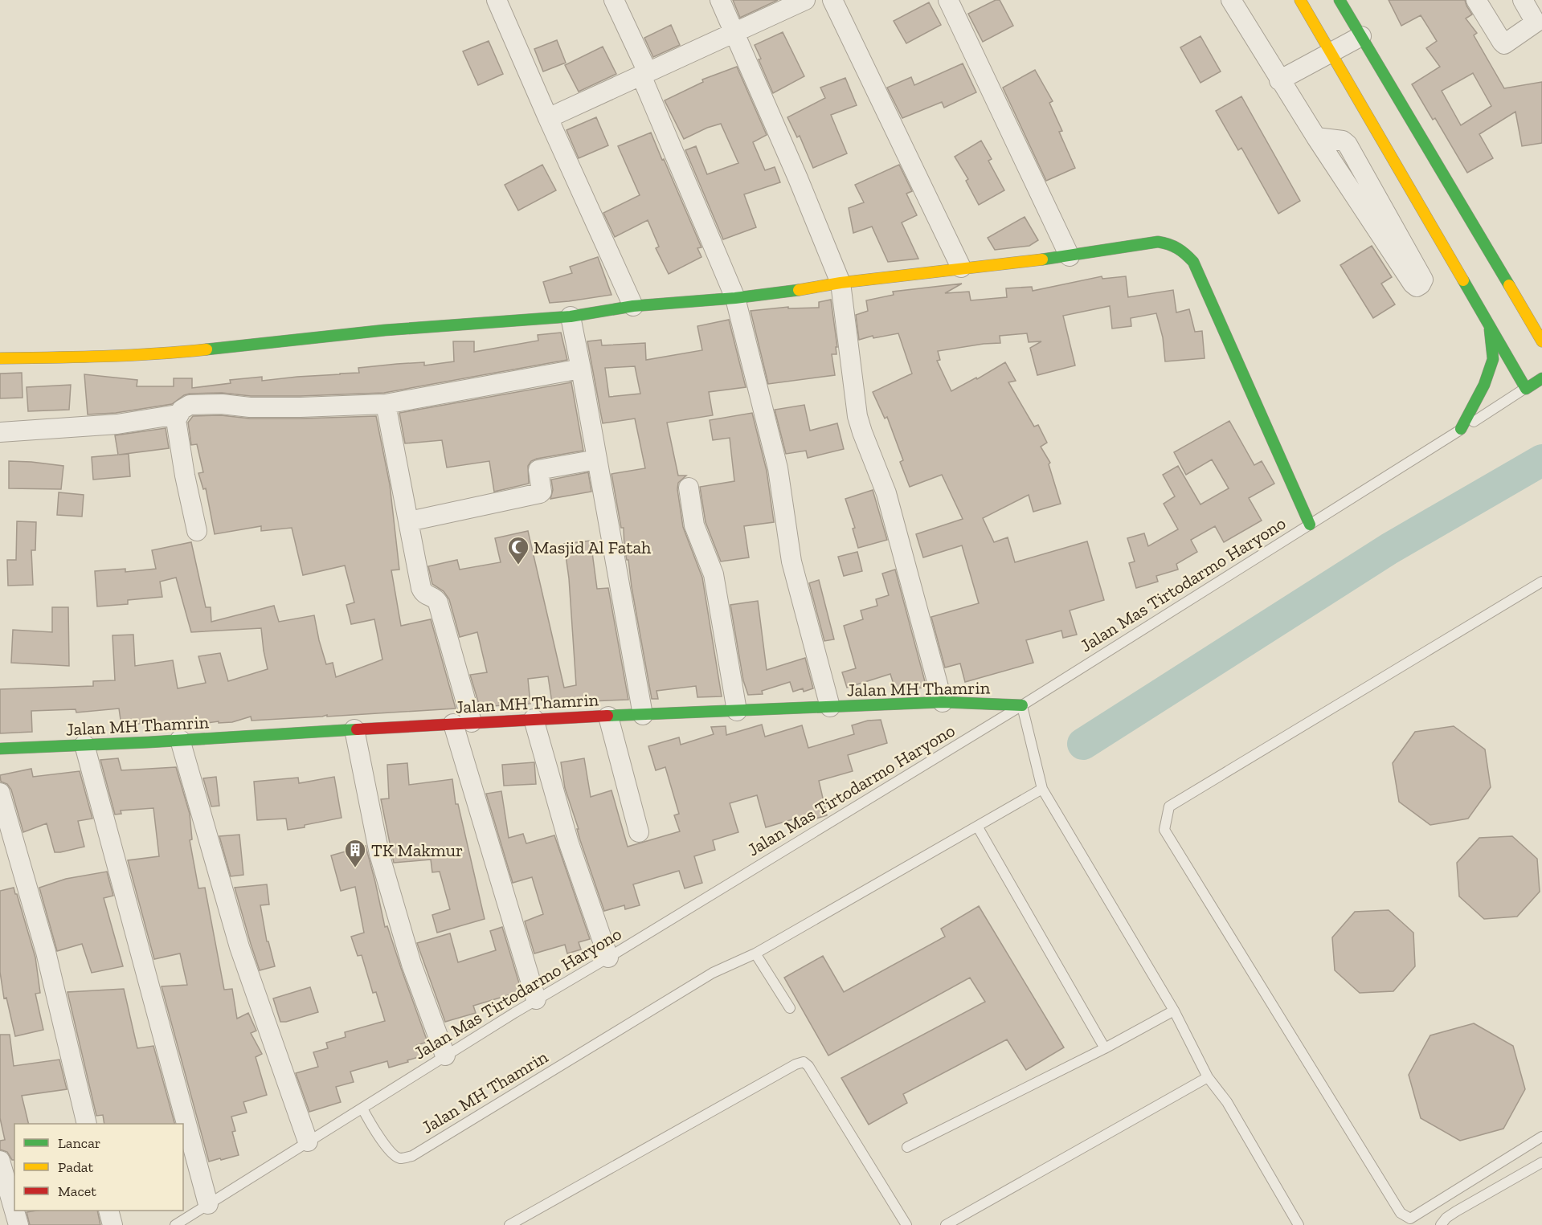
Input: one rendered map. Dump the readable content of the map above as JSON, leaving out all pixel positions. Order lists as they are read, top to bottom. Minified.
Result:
{"streets":{"main road":["Jalan Mas Tirtodarmo Haryono","Jalan MH Thamrin"]},"crossings":[["Jalan Mas Tirtodarmo Haryono","Jalan MH Thamrin"]],"places":{"mosque":["Masjid Al Fatah"],"building":["TK Makmur"]},"legend":["Lancar","Padat","Macet"]}
